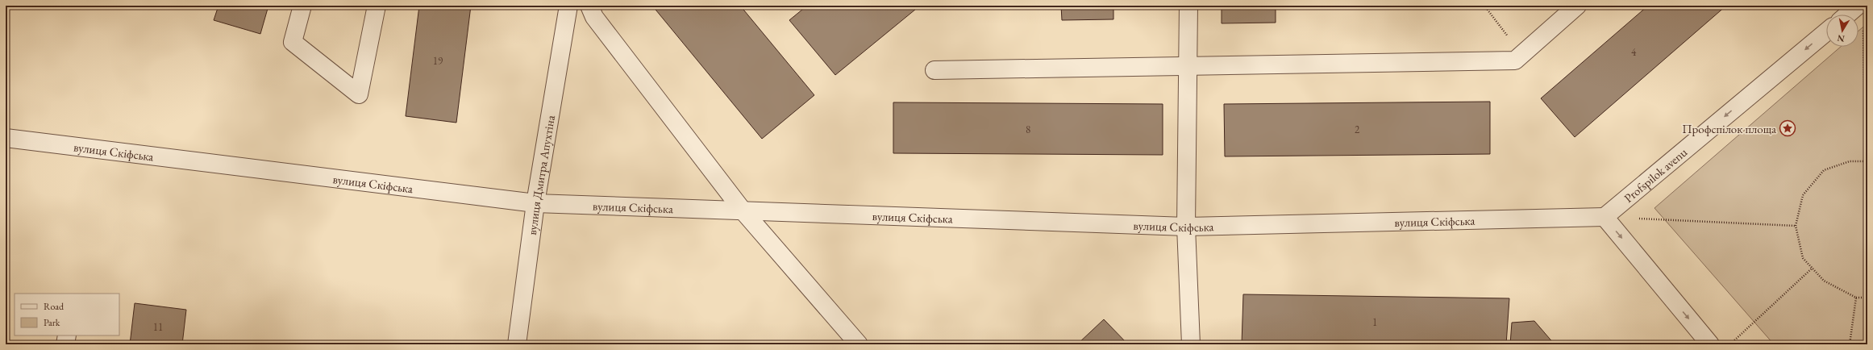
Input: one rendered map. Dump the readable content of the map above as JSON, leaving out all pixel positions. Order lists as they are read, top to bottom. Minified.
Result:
{"streets":{"street":["вулиця Скіфська","вулиця Дмитра Апухтіна","Profspilok avenu"]},"crossings":[["вулиця Скіфська","вулиця Дмитра Апухтіна"],["вулиця Скіфська","Profspilok avenu"]],"one_way":["Profspilok avenu"],"places":{"place":["Профспілок площа"]},"house_numbers":["4","19","8","2","1","11"],"legend":["Road","Park"],"north":"bottom"}
